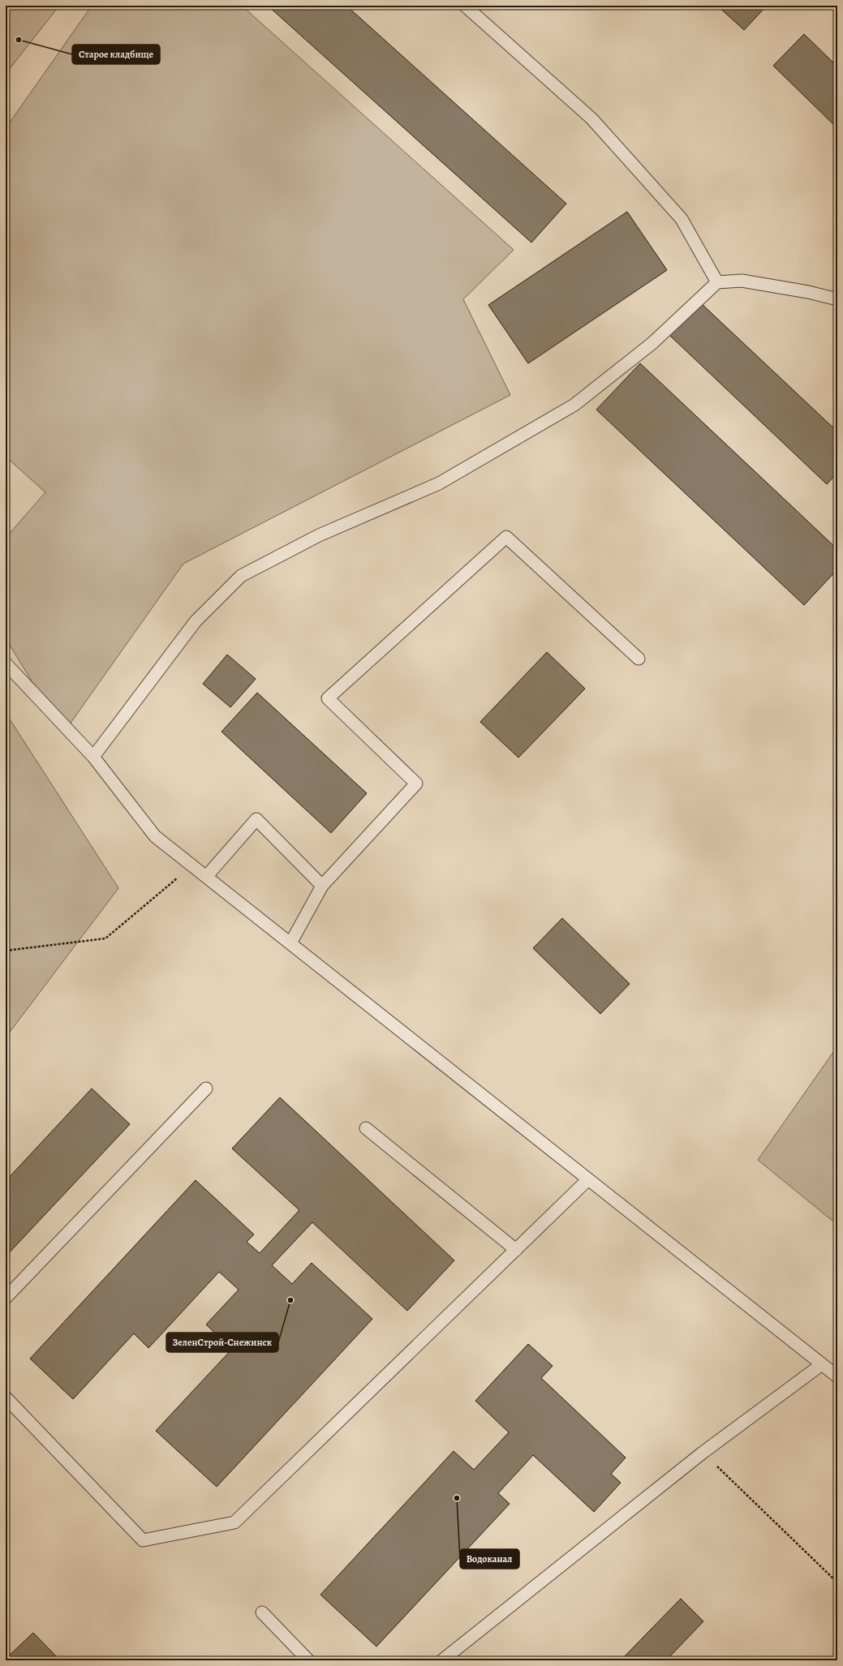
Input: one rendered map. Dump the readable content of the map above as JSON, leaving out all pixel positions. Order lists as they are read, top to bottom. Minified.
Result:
{"places":["Старое кладбище","ЗеленСтрой-Снежинск","Водоканал"]}
